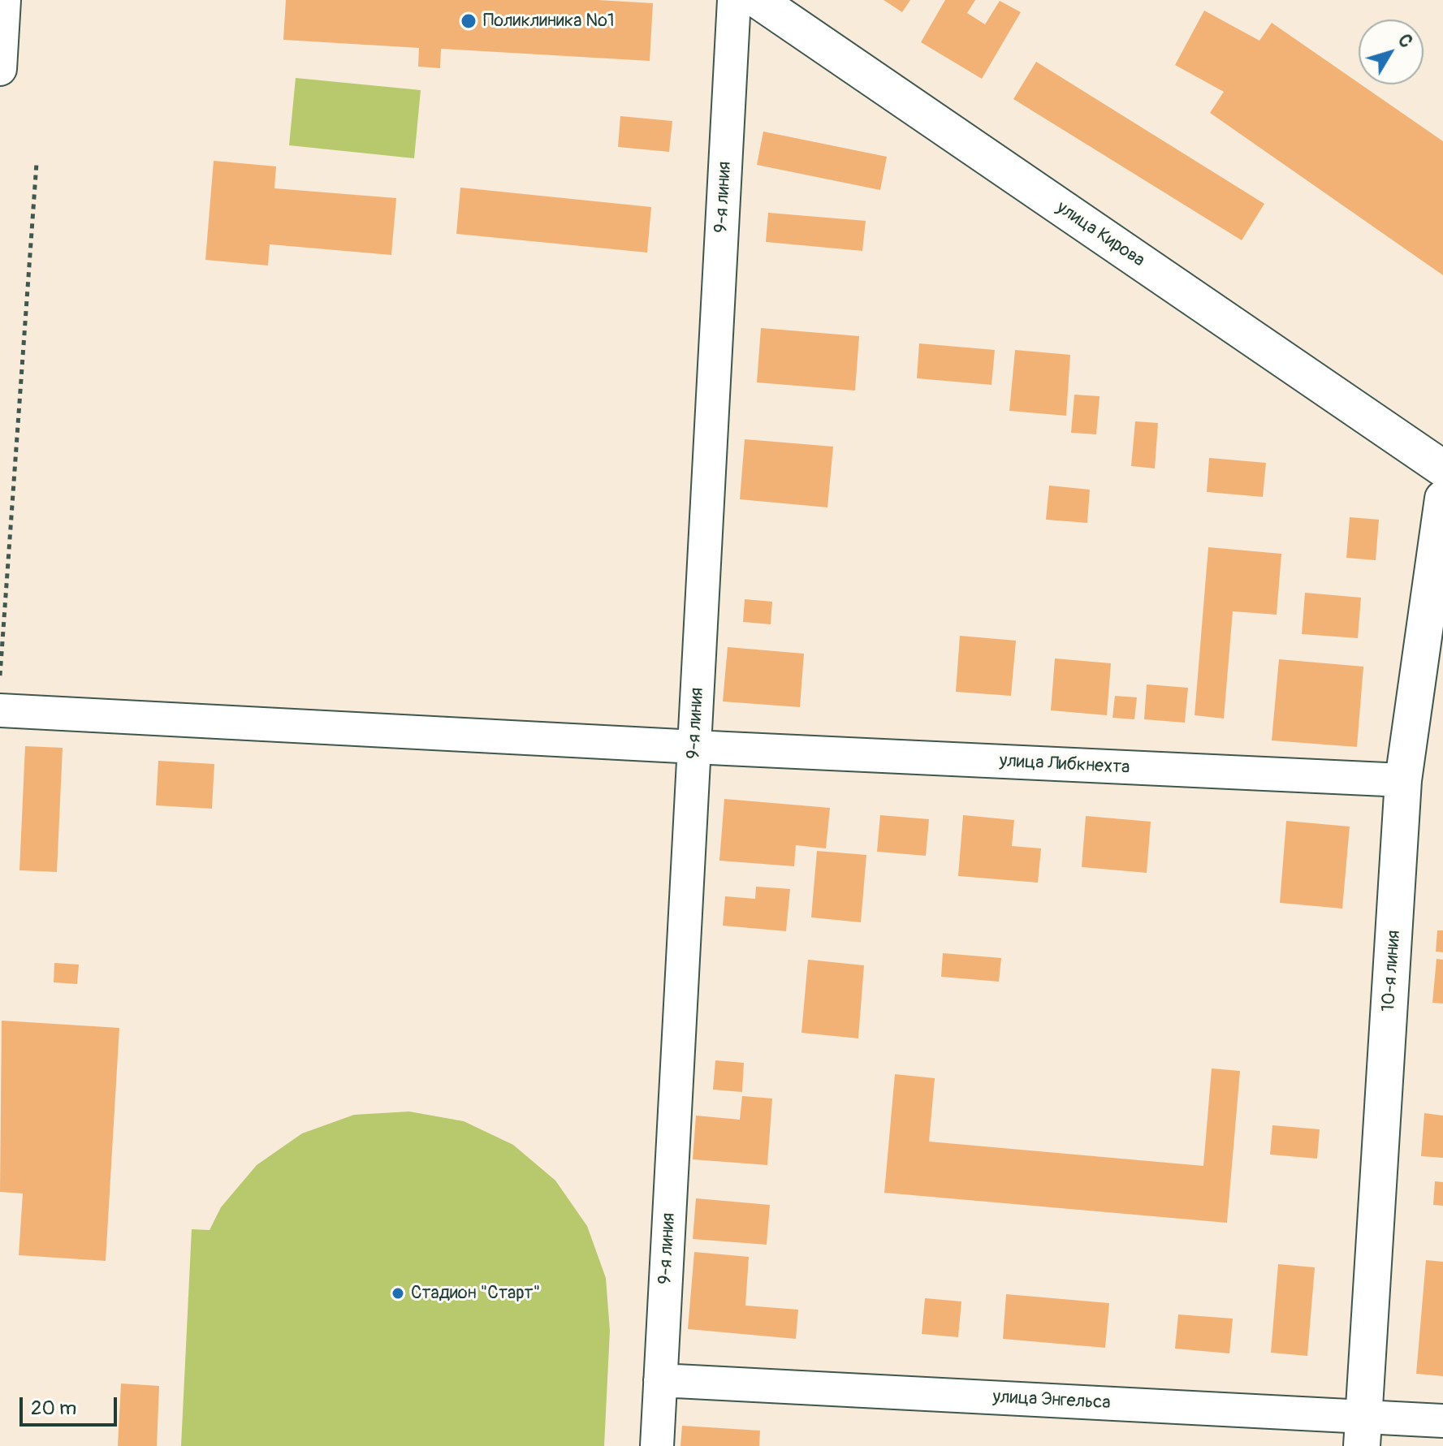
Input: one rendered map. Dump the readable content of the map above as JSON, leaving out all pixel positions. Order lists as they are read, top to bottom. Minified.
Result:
{"streets":{"street":["9-я линия","улица Кирова","улица Либкнехта","10-я линия","улица Энгельса"]},"crossings":[["9-я линия","улица Либкнехта"],["9-я линия","улица Энгельса"],["улица Либкнехта","10-я линия"],["10-я линия","улица Энгельса"]],"places":["Поликлиника №1","Стадион \"Старт\""],"scale_bar":"20 m","north":"top right"}
